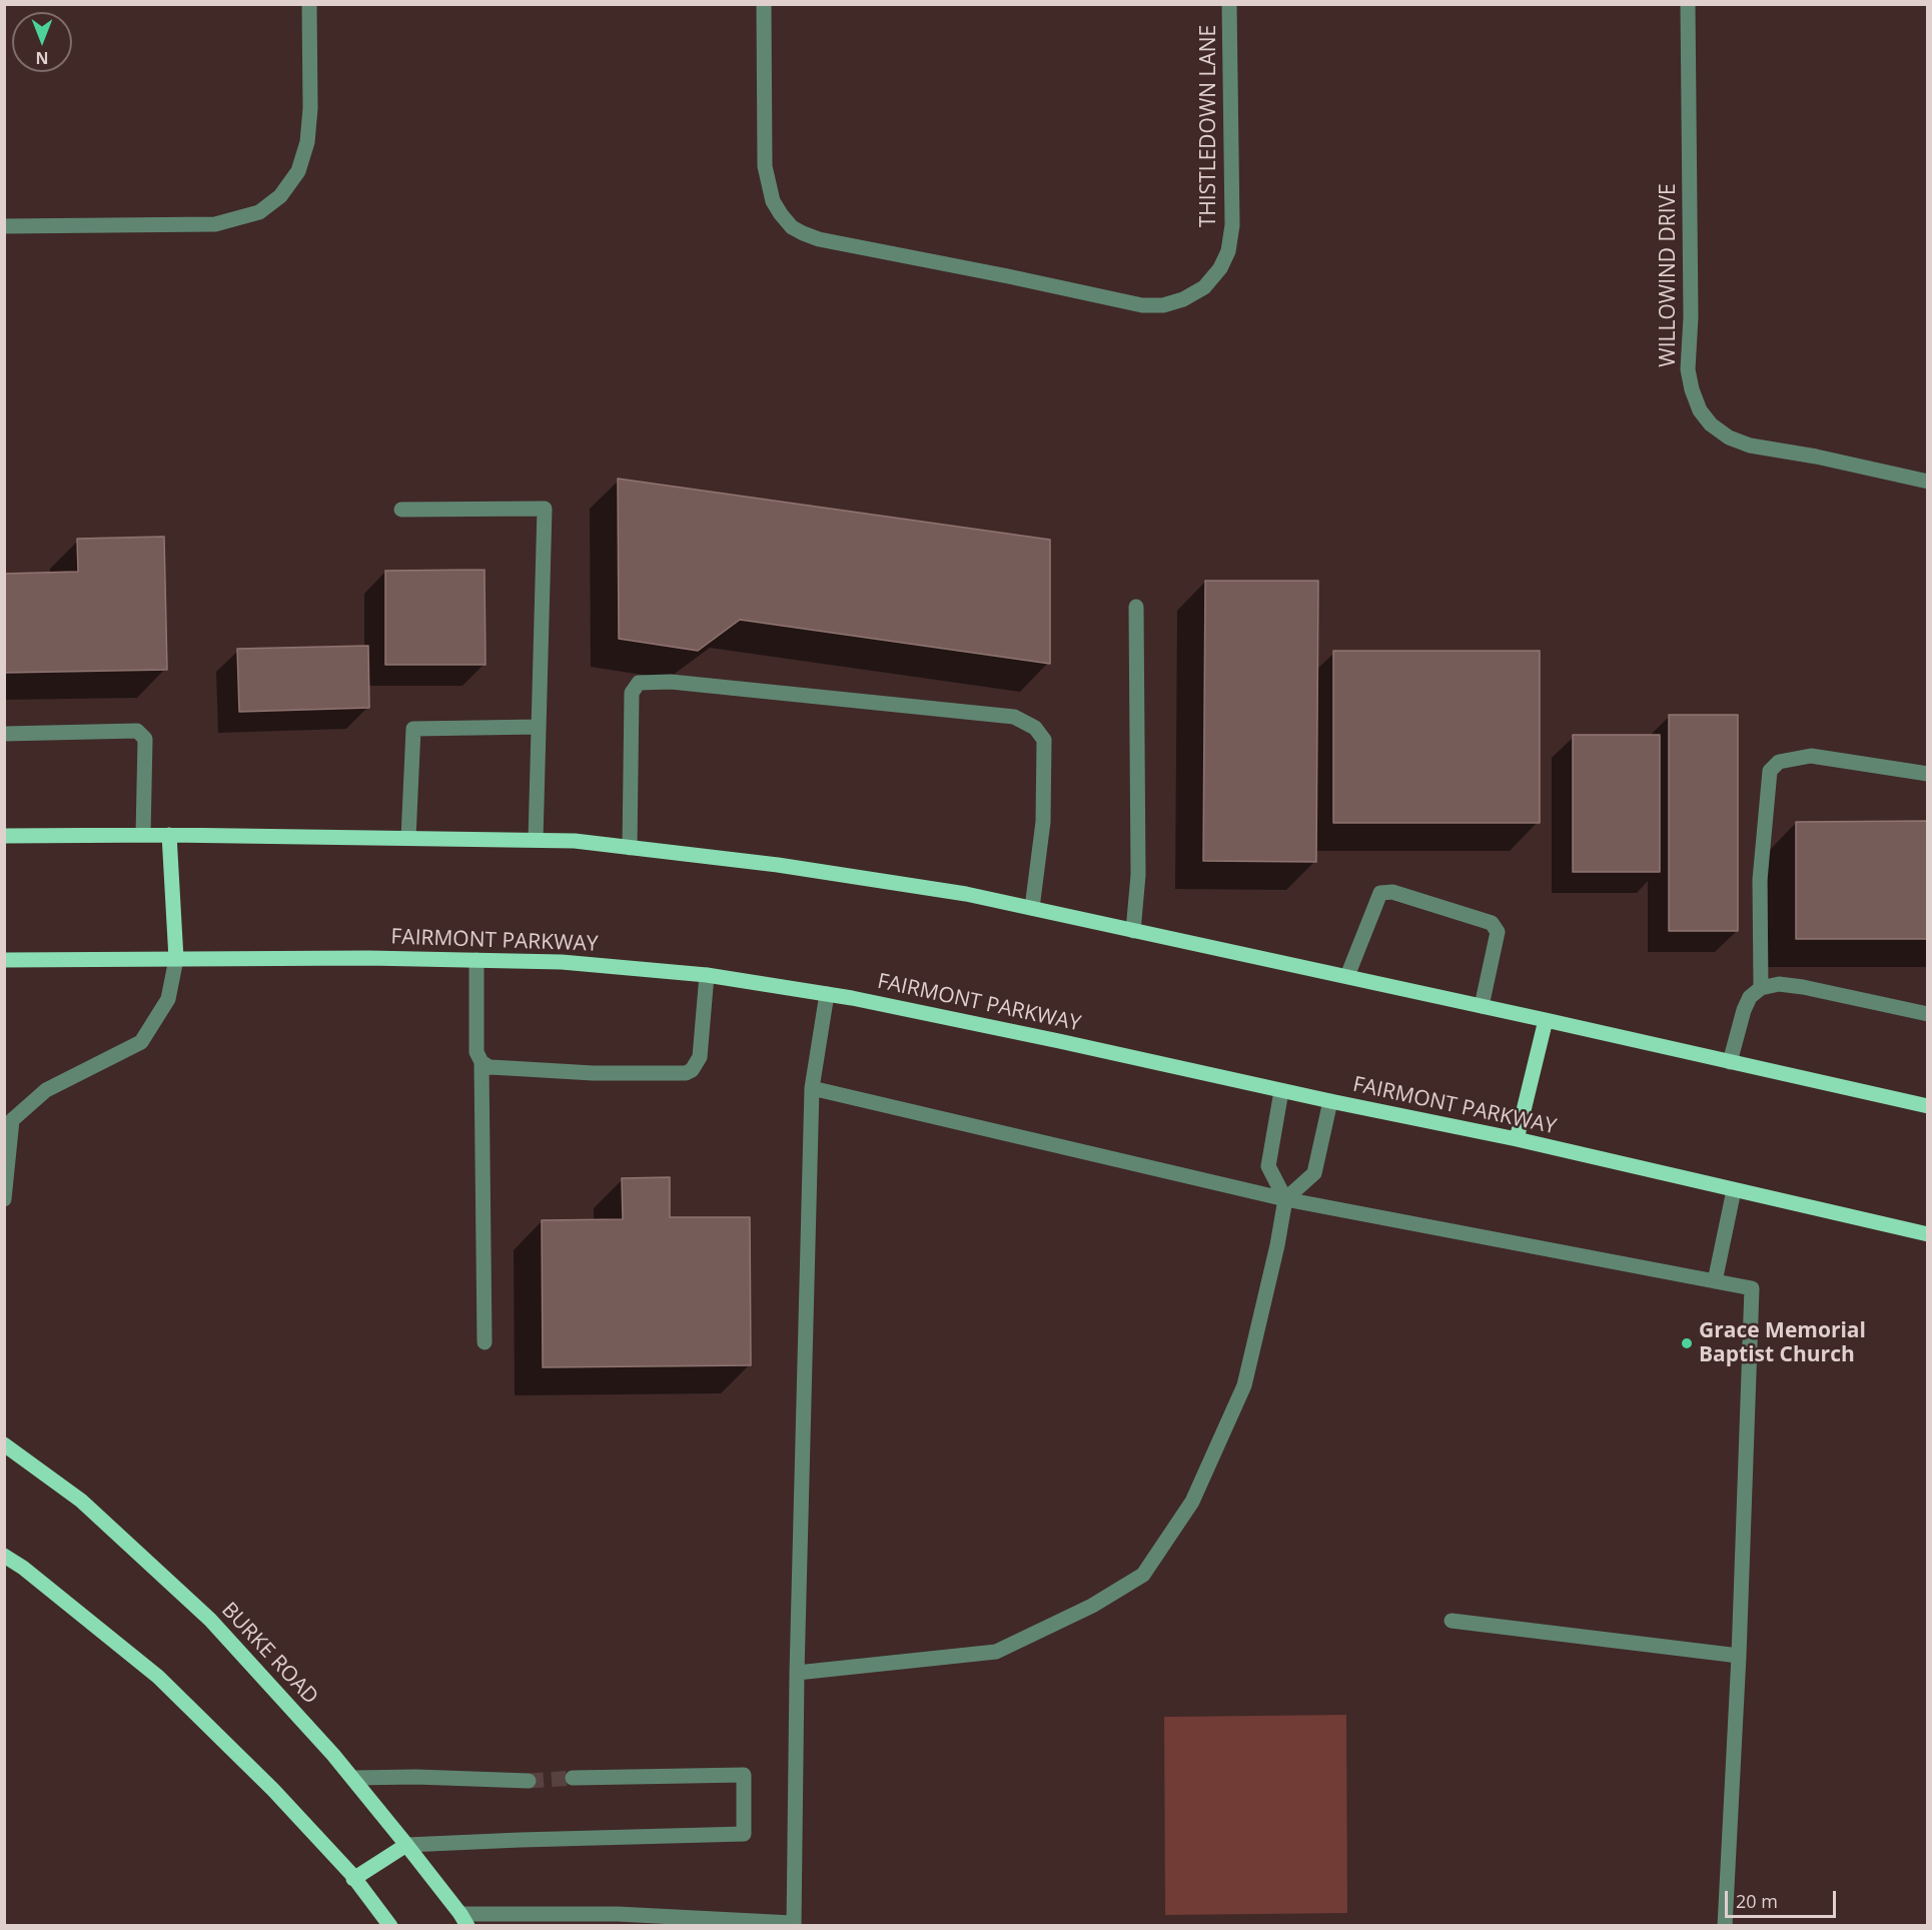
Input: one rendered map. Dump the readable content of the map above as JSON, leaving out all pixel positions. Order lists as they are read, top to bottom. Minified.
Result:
{"streets":{"main road":["FAIRMONT PARKWAY","BURKE ROAD"],"street":["THISTLEDOWN LANE","WILLOWIND DRIVE"]},"places":["Grace Memorial Baptist Church"],"scale_bar":"20 m","north":"bottom"}
